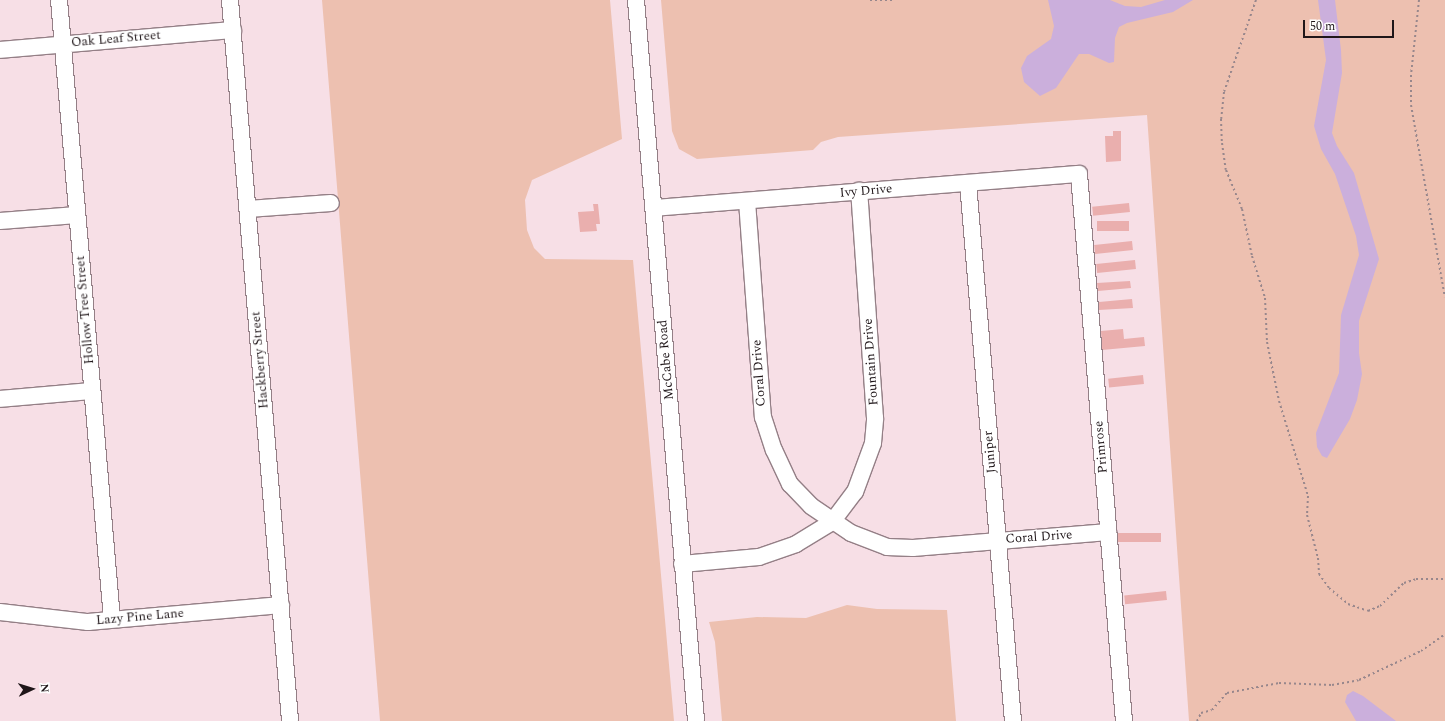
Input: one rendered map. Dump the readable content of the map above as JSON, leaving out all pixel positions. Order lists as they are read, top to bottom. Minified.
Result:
{"streets":{"street":["Oak Leaf Street","Ivy Drive","Hollow Tree Street","Hackberry Street","McCabe Road","Fountain Drive","Coral Drive","Primrose","Juniper","Lazy Pine Lane"]},"crossings":[["Oak Leaf Street","Hollow Tree Street"],["Oak Leaf Street","Hackberry Street"],["Ivy Drive","McCabe Road"],["Ivy Drive","Fountain Drive"],["Ivy Drive","Coral Drive"],["Ivy Drive","Primrose"],["Ivy Drive","Juniper"],["Hollow Tree Street","Lazy Pine Lane"],["Hackberry Street","Lazy Pine Lane"],["Fountain Drive","Coral Drive"],["Coral Drive","Primrose"],["Coral Drive","Juniper"]],"scale_bar":"50 m","north":"right"}
